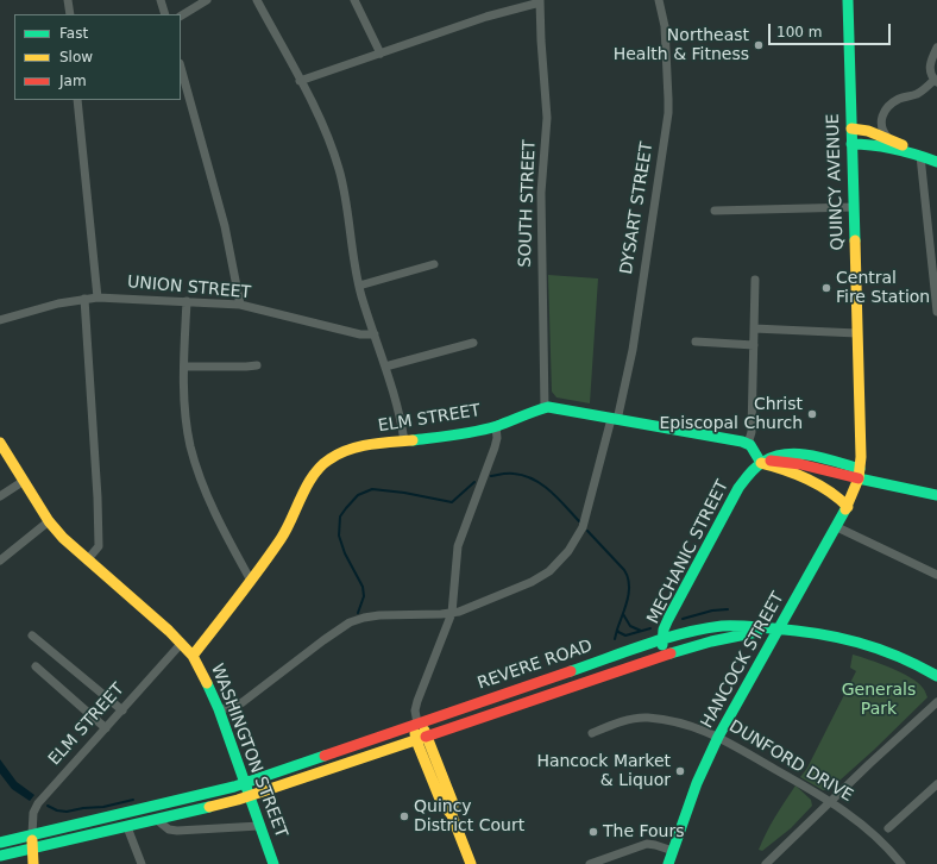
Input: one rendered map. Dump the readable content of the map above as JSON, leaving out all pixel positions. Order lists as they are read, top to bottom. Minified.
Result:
{"streets":{"main road":["QUINCY AVENUE","ELM STREET","MECHANIC STREET","HANCOCK STREET","REVERE ROAD","WASHINGTON STREET"],"street":["SOUTH STREET","DYSART STREET","UNION STREET","DUNFORD DRIVE"]},"crossings":[["QUINCY AVENUE","HANCOCK STREET"],["SOUTH STREET","ELM STREET"],["DYSART STREET","ELM STREET"],["DYSART STREET","WASHINGTON STREET"],["ELM STREET","REVERE ROAD"],["ELM STREET","WASHINGTON STREET"],["MECHANIC STREET","REVERE ROAD"],["HANCOCK STREET","REVERE ROAD"],["HANCOCK STREET","DUNFORD DRIVE"],["REVERE ROAD","WASHINGTON STREET"]],"parks":["Generals Park"],"places":["Northeast Health & Fitness","Central Fire Station","Christ Episcopal Church","Hancock Market & Liquor","Quincy District Court","The Fours"],"legend":["Fast","Slow","Jam"],"scale_bar":"100 m"}
